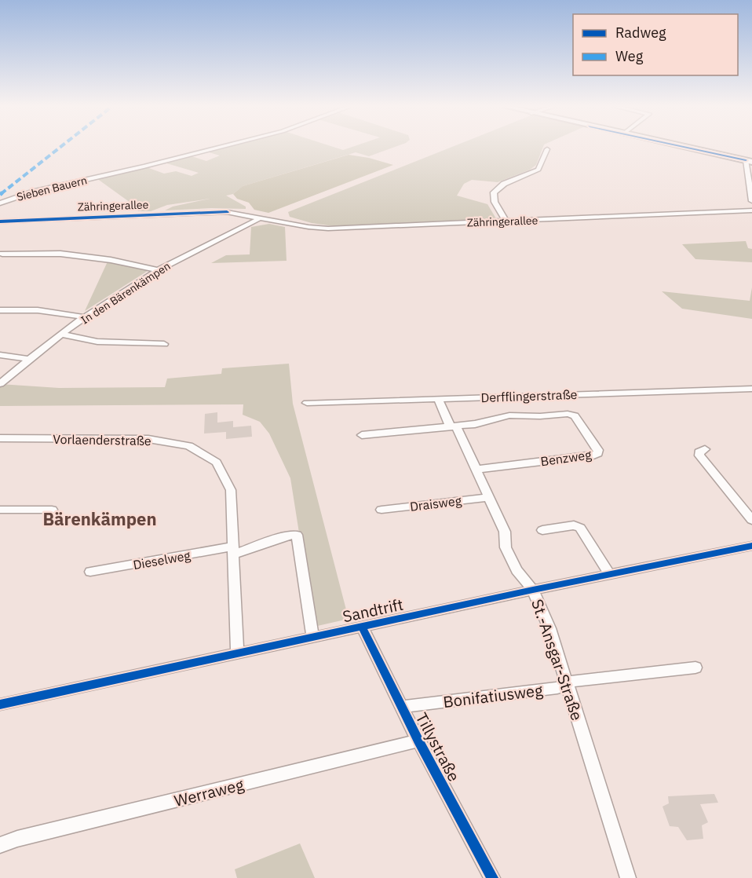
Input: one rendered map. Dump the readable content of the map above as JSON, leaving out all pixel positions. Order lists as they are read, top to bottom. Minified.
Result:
{"streets":{"street":["Sieben Bauern","Zähringerallee","In den Bärenkämpen","Derfflingerstraße","Vorlaenderstraße","Benzweg","Draisweg","Dieselweg","Sandtrift","St.-Ansgar-Straße","Bonifatiusweg","Tillystraße","Werraweg"]},"crossings":[["Zähringerallee","In den Bärenkämpen"],["Derfflingerstraße","St.-Ansgar-Straße"],["Vorlaenderstraße","Dieselweg"],["Vorlaenderstraße","Sandtrift"],["Benzweg","St.-Ansgar-Straße"],["Draisweg","St.-Ansgar-Straße"],["Sandtrift","St.-Ansgar-Straße"],["Sandtrift","Tillystraße"],["St.-Ansgar-Straße","Bonifatiusweg"],["Bonifatiusweg","Tillystraße"],["Tillystraße","Werraweg"]],"districts":["Bärenkämpen"],"legend":["Radweg","Weg"]}
